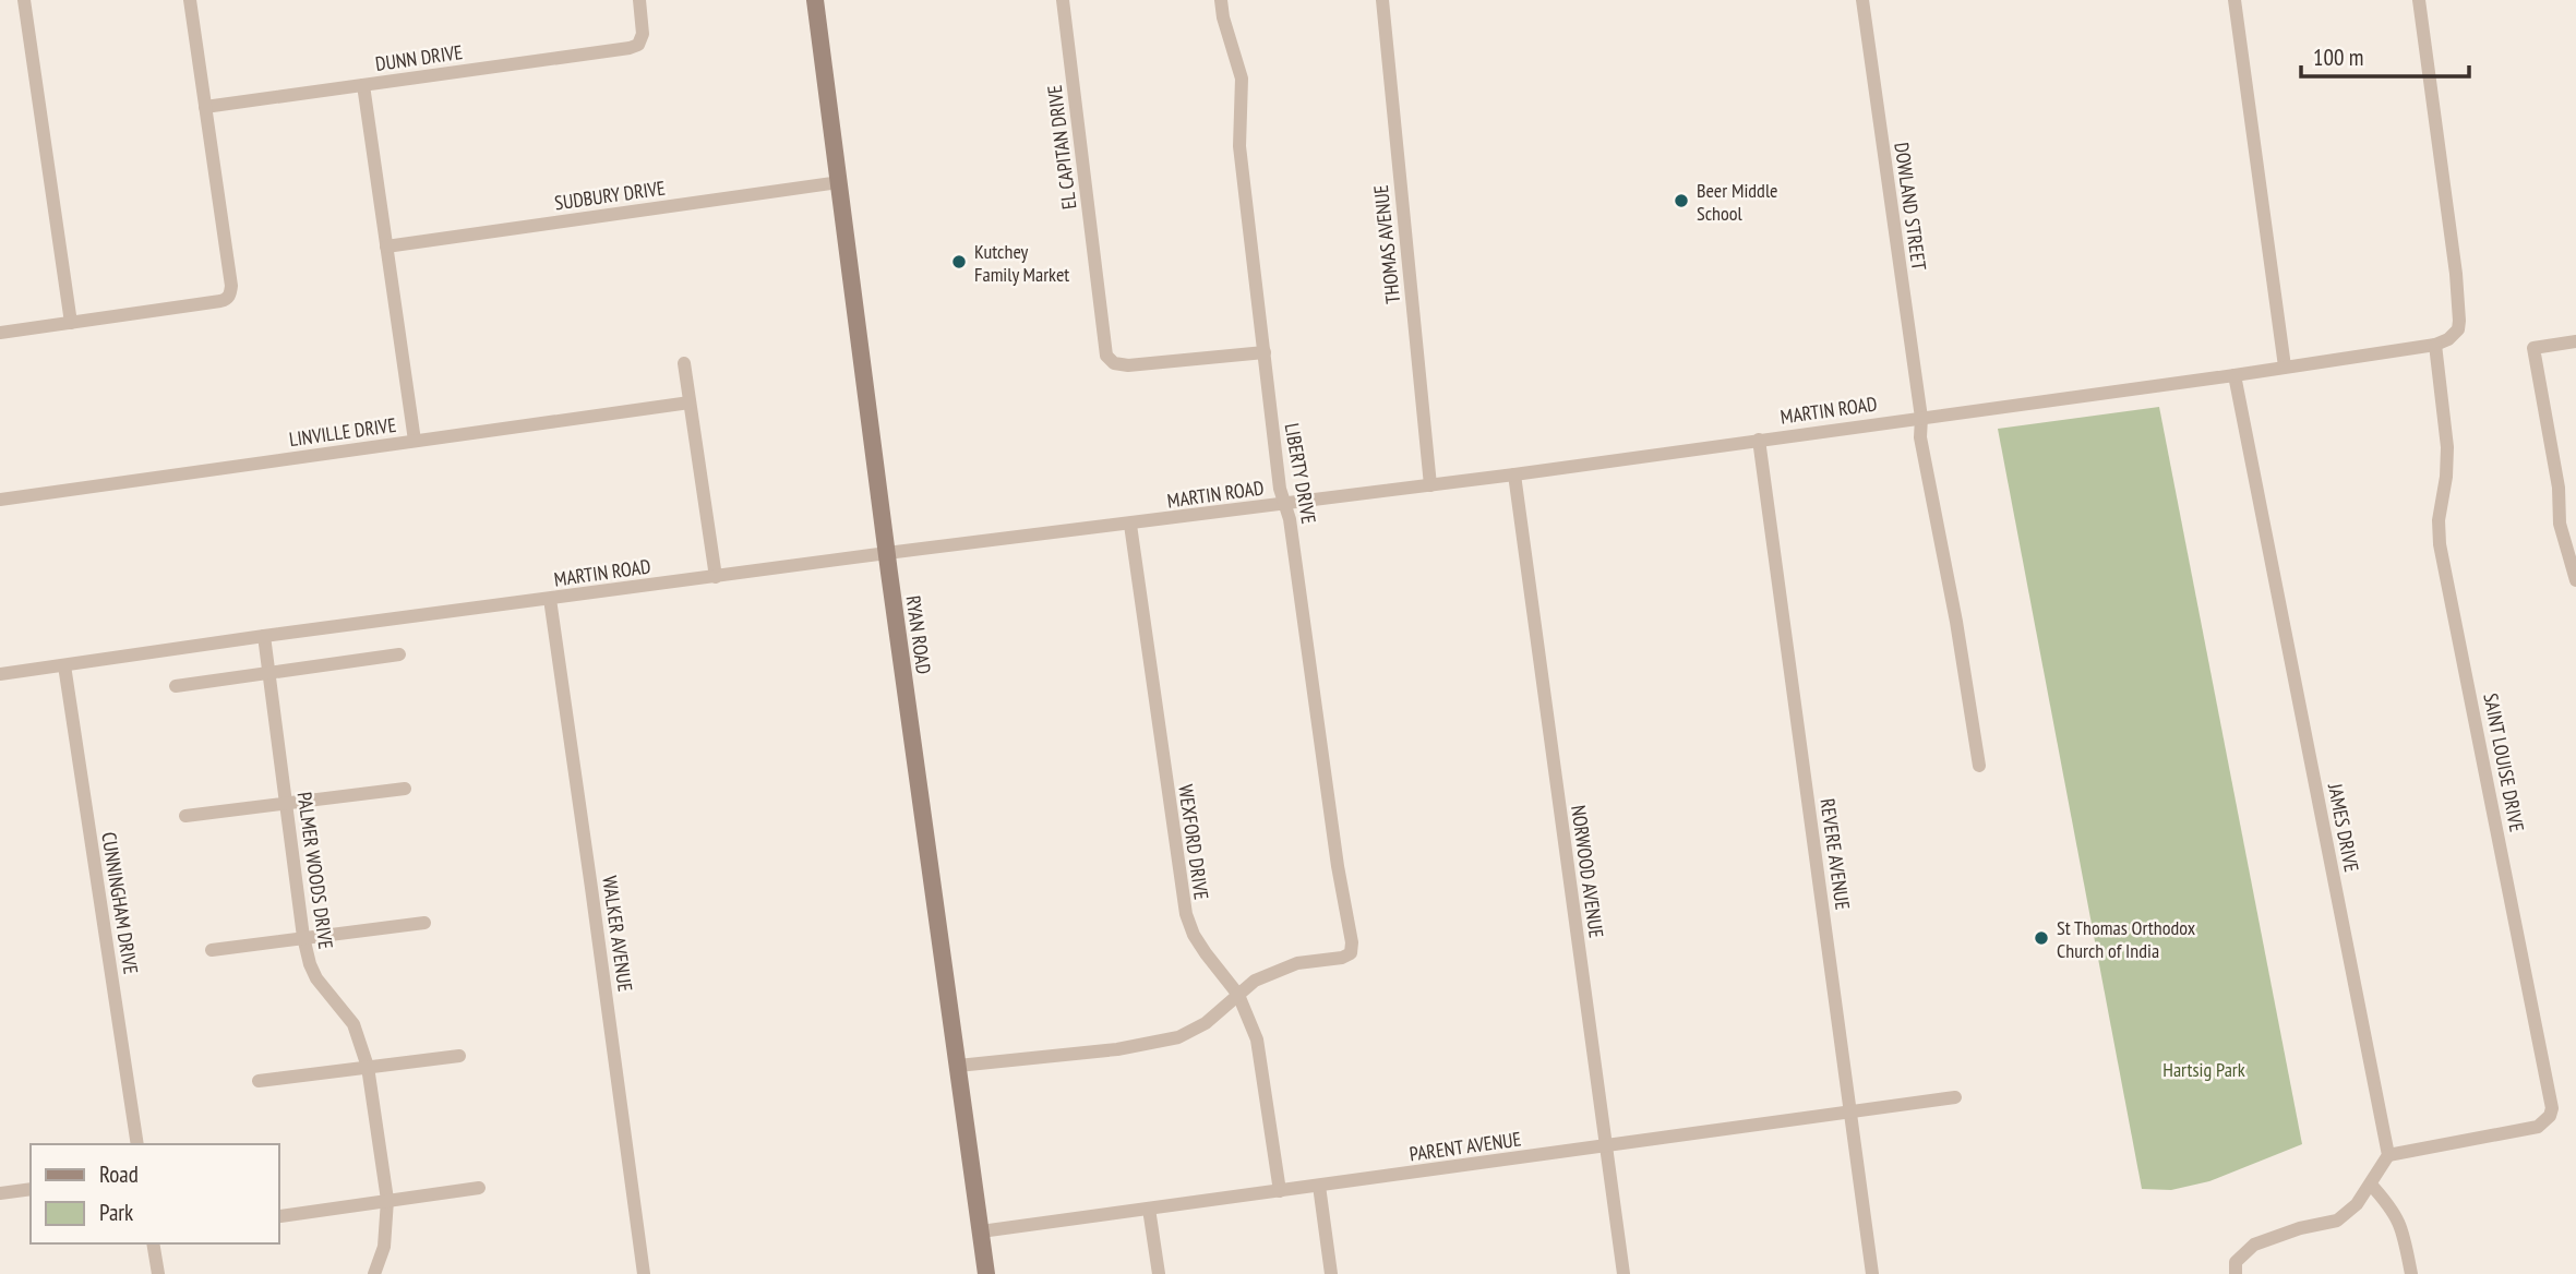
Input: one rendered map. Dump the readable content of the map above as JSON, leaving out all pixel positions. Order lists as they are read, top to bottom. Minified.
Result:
{"streets":{"main road":["RYAN ROAD"],"street":["DUNN DRIVE","EL CAPITAN DRIVE","SUDBURY DRIVE","DOWLAND STREET","THOMAS AVENUE","MARTIN ROAD","LINVILLE DRIVE","LIBERTY DRIVE","SAINT LOUISE DRIVE","JAMES DRIVE","WEXFORD DRIVE","REVERE AVENUE","PALMER WOODS DRIVE","NORWOOD AVENUE","CUNNINGHAM DRIVE","WALKER AVENUE","PARENT AVENUE"]},"crossings":[["EL CAPITAN DRIVE","LIBERTY DRIVE"],["SUDBURY DRIVE","RYAN ROAD"],["DOWLAND STREET","MARTIN ROAD"],["THOMAS AVENUE","MARTIN ROAD"],["MARTIN ROAD","LIBERTY DRIVE"],["MARTIN ROAD","RYAN ROAD"],["MARTIN ROAD","SAINT LOUISE DRIVE"],["MARTIN ROAD","JAMES DRIVE"],["MARTIN ROAD","WEXFORD DRIVE"],["MARTIN ROAD","REVERE AVENUE"],["MARTIN ROAD","PALMER WOODS DRIVE"],["MARTIN ROAD","NORWOOD AVENUE"],["MARTIN ROAD","CUNNINGHAM DRIVE"],["MARTIN ROAD","WALKER AVENUE"],["LIBERTY DRIVE","WEXFORD DRIVE"],["RYAN ROAD","PARENT AVENUE"],["SAINT LOUISE DRIVE","JAMES DRIVE"],["WEXFORD DRIVE","PARENT AVENUE"],["REVERE AVENUE","PARENT AVENUE"],["NORWOOD AVENUE","PARENT AVENUE"]],"parks":["Hartsig Park"],"places":["Beer Middle School","Kutchey Family Market","St Thomas Orthodox Church of India"],"legend":["Road","Park"],"scale_bar":"100 m"}
